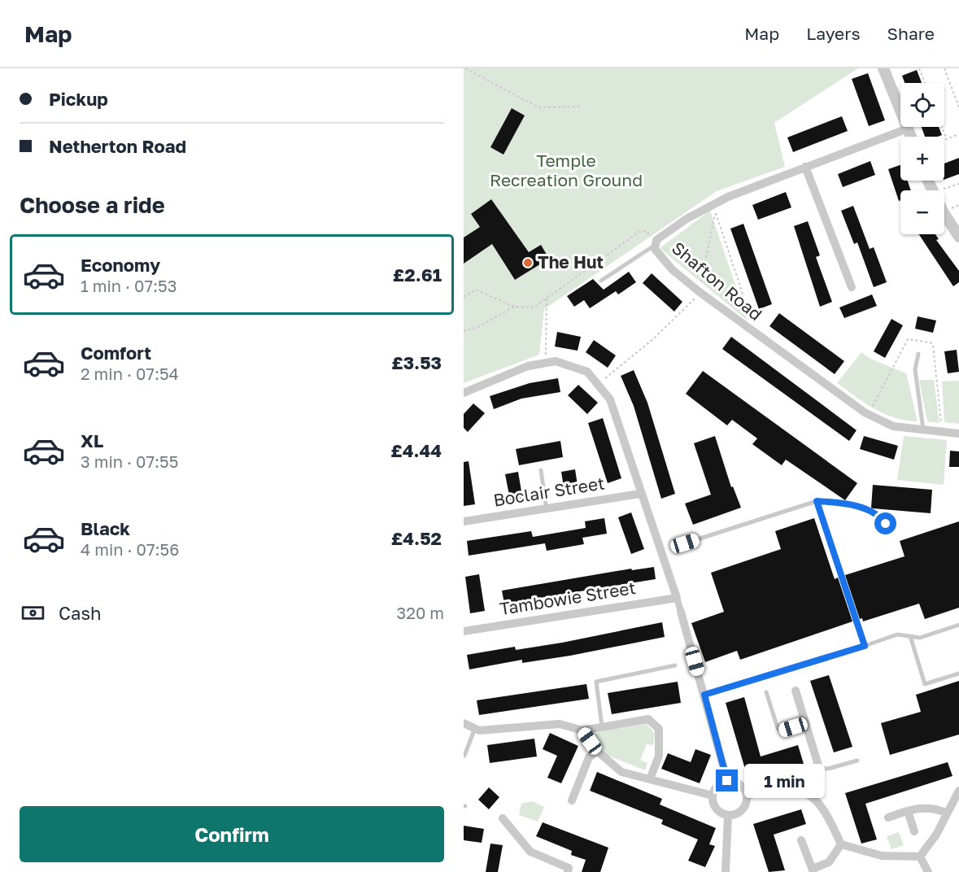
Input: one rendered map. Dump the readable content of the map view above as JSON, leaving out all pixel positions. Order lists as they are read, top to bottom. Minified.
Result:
{"streets":{"street":["Shafton Road","Boclair Street","Tambowie Street"]},"parks":["Temple Recreation Ground"],"places":["The Hut"],"page":{"header":"Map","nav":["Map","Layers","Share"],"banner":["Pickup","Netherton Road"],"map_buttons":["+","−"],"heading":"Choose a ride","list":[{"name":"Economy","note":"1 min · 07:53","value":"£2.61"},{"name":"Comfort","note":"2 min · 07:54","value":"£3.53"},{"name":"XL","note":"3 min · 07:55","value":"£4.44"},{"name":"Black","note":"4 min · 07:56","value":"£4.52"}],"pay":["Cash","320 m"],"bubble":"1 min","buttons":"Confirm"}}
